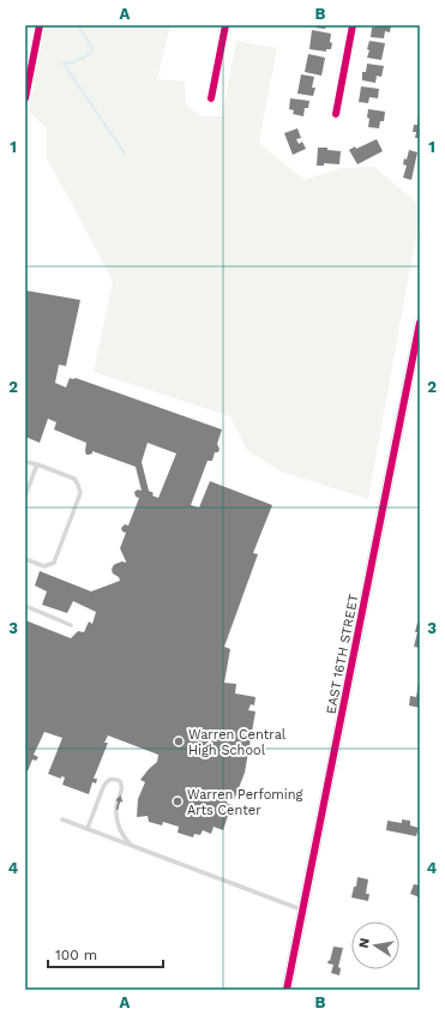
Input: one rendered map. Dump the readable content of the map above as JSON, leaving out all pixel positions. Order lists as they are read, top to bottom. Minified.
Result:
{"streets":{"street":["EAST 16TH STREET"]},"places":["Warren Central High School","Warren Perfoming Arts Center"],"scale_bar":"100 m","north":"left","grid":{"columns":["A","B"],"rows":["1","2","3","4"]}}
